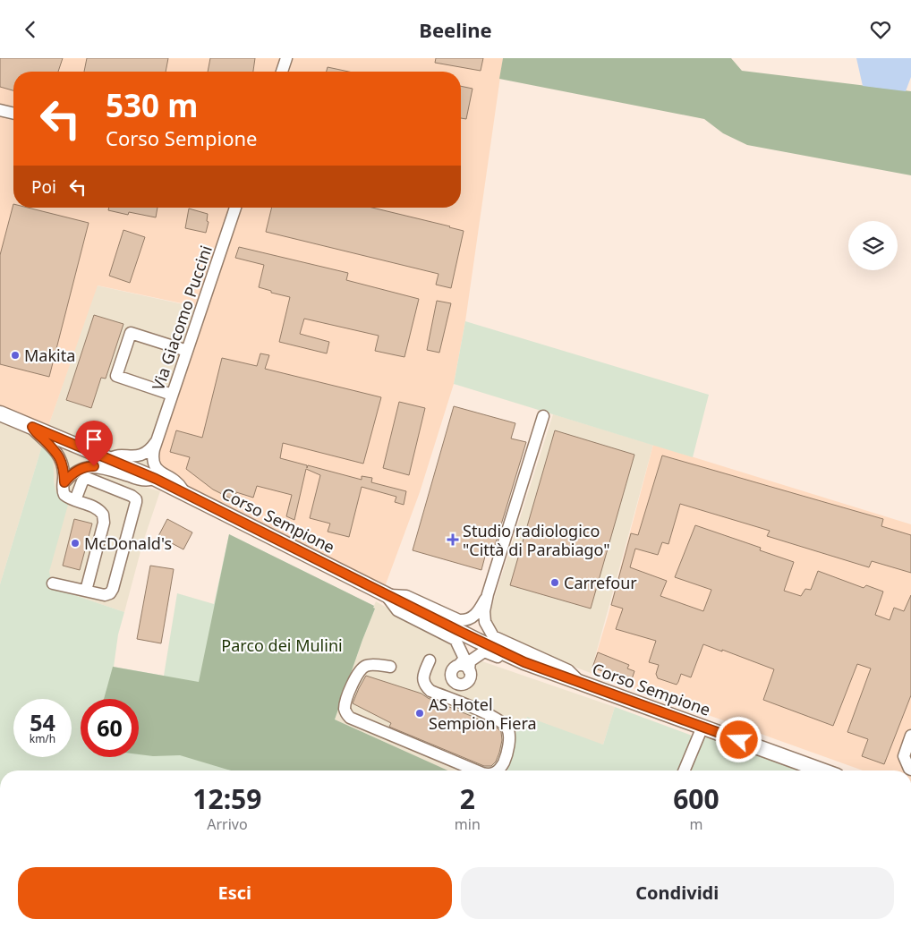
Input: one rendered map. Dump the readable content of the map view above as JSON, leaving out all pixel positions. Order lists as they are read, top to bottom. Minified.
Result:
{"streets":{"main road":["Corso Sempione"],"street":["Via Giacomo Puccini"]},"crossings":[["Via Giacomo Puccini","Corso Sempione"]],"parks":["Parco dei Mulini"],"places":{"other":["Makita","McDonald's","Carrefour","AS Hotel Sempion Fiera"],"health":["Studio radiologico \"Città di Parabiago\""]},"page":{"header":"Beeline","turn":["530 m","Corso Sempione"],"then":"Poi","speed":"54 km/h","limit":"60","eta":["12:59","Arrivo","2","min","600","m"],"buttons":["Esci","Condividi"]}}
